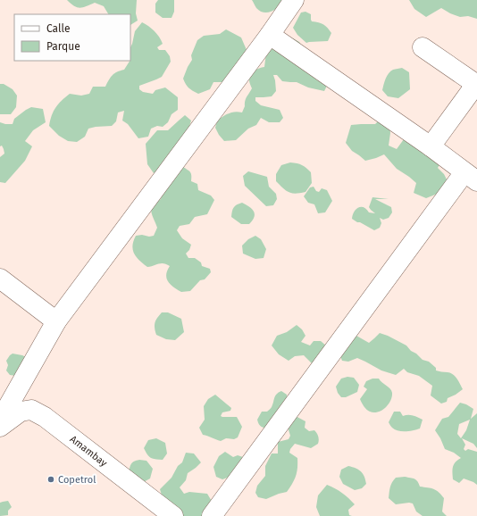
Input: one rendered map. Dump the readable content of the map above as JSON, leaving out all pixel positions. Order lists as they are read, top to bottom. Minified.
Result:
{"streets":{"street":["Amambay"]},"places":["Copetrol"],"legend":["Calle","Parque"]}
